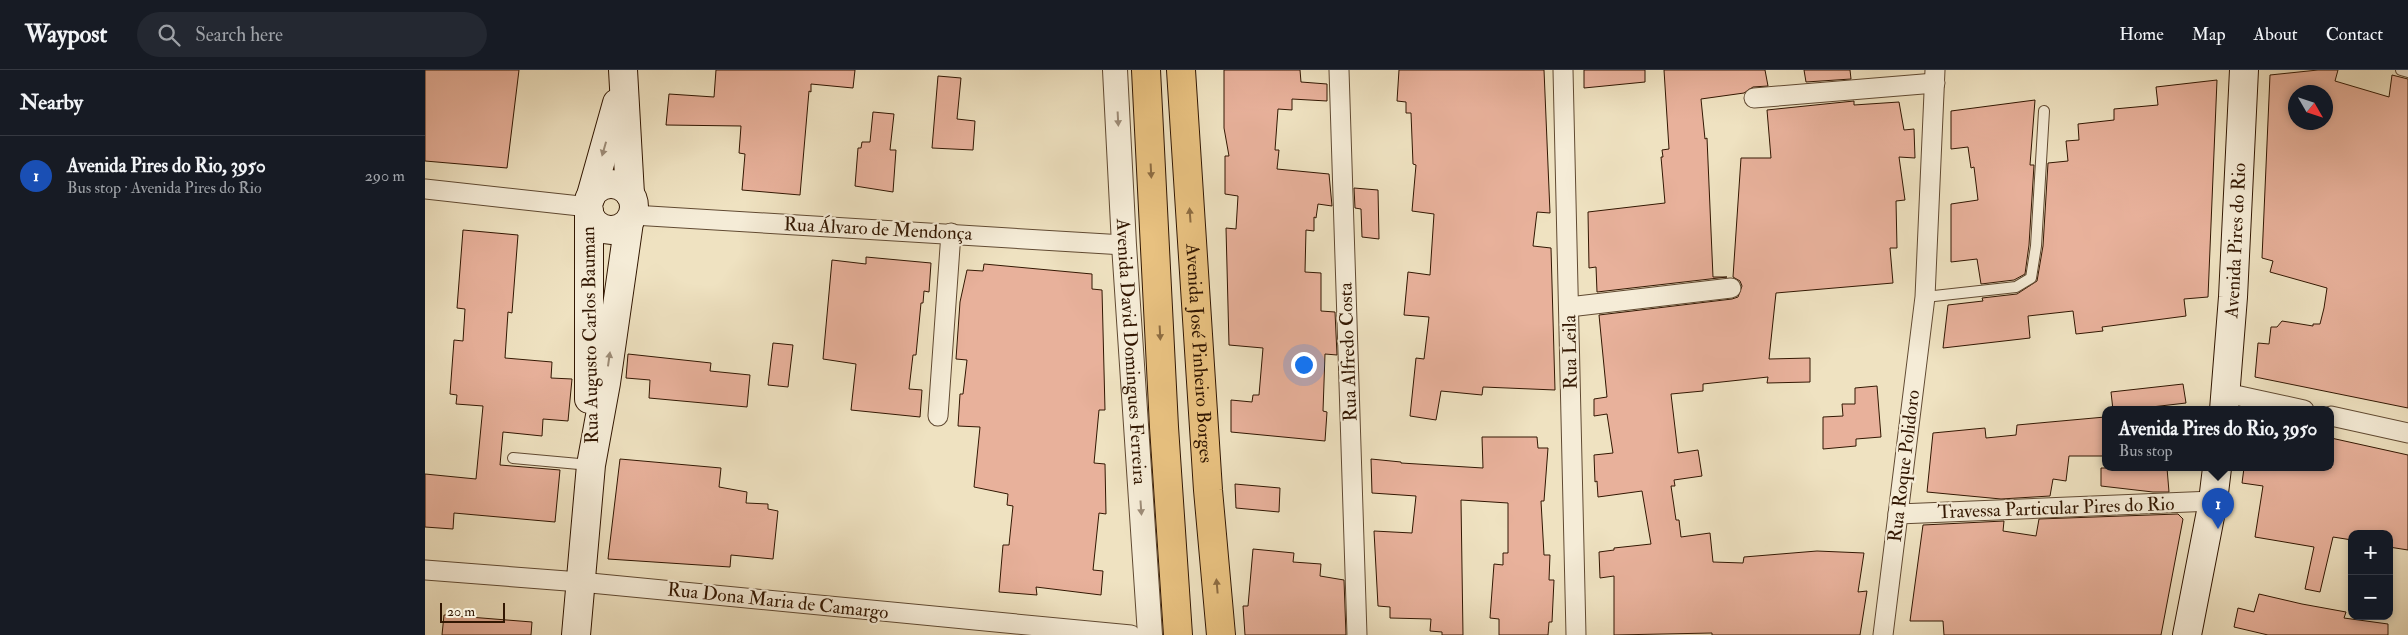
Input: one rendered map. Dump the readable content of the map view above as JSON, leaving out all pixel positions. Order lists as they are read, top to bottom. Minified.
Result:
{"streets":{"main road":["Avenida Pires do Rio","Rua Augusto Carlos Bauman","Avenida José Pinheiro Borges"],"street":["Rua Álvaro de Mendonça","Rua Alfredo Costa","Rua Leila","Avenida David Domingues Ferreira","Rua Roque Polidoro","Travessa Particular Pires do Rio","Rua Dona Maria de Camargo"]},"crossings":[["Rua Álvaro de Mendonça","Rua Augusto Carlos Bauman"],["Rua Álvaro de Mendonça","Avenida David Domingues Ferreira"],["Rua Augusto Carlos Bauman","Rua Dona Maria de Camargo"],["Rua Roque Polidoro","Travessa Particular Pires do Rio"]],"scale_bar":"20 m","north":"bottom right","page":{"header":"Waypost","search":"Search here","nav":["Home","Map","About","Contact"],"heading":"Nearby","list":[{"mark":"1","name":"Avenida Pires do Rio, 3950","note":"Bus stop · Avenida Pires do Rio","value":"290 m"}],"popup":["Avenida Pires do Rio, 3950","Bus stop"],"pins":"1","map_buttons":["+","−"],"scale":"20 m"}}
